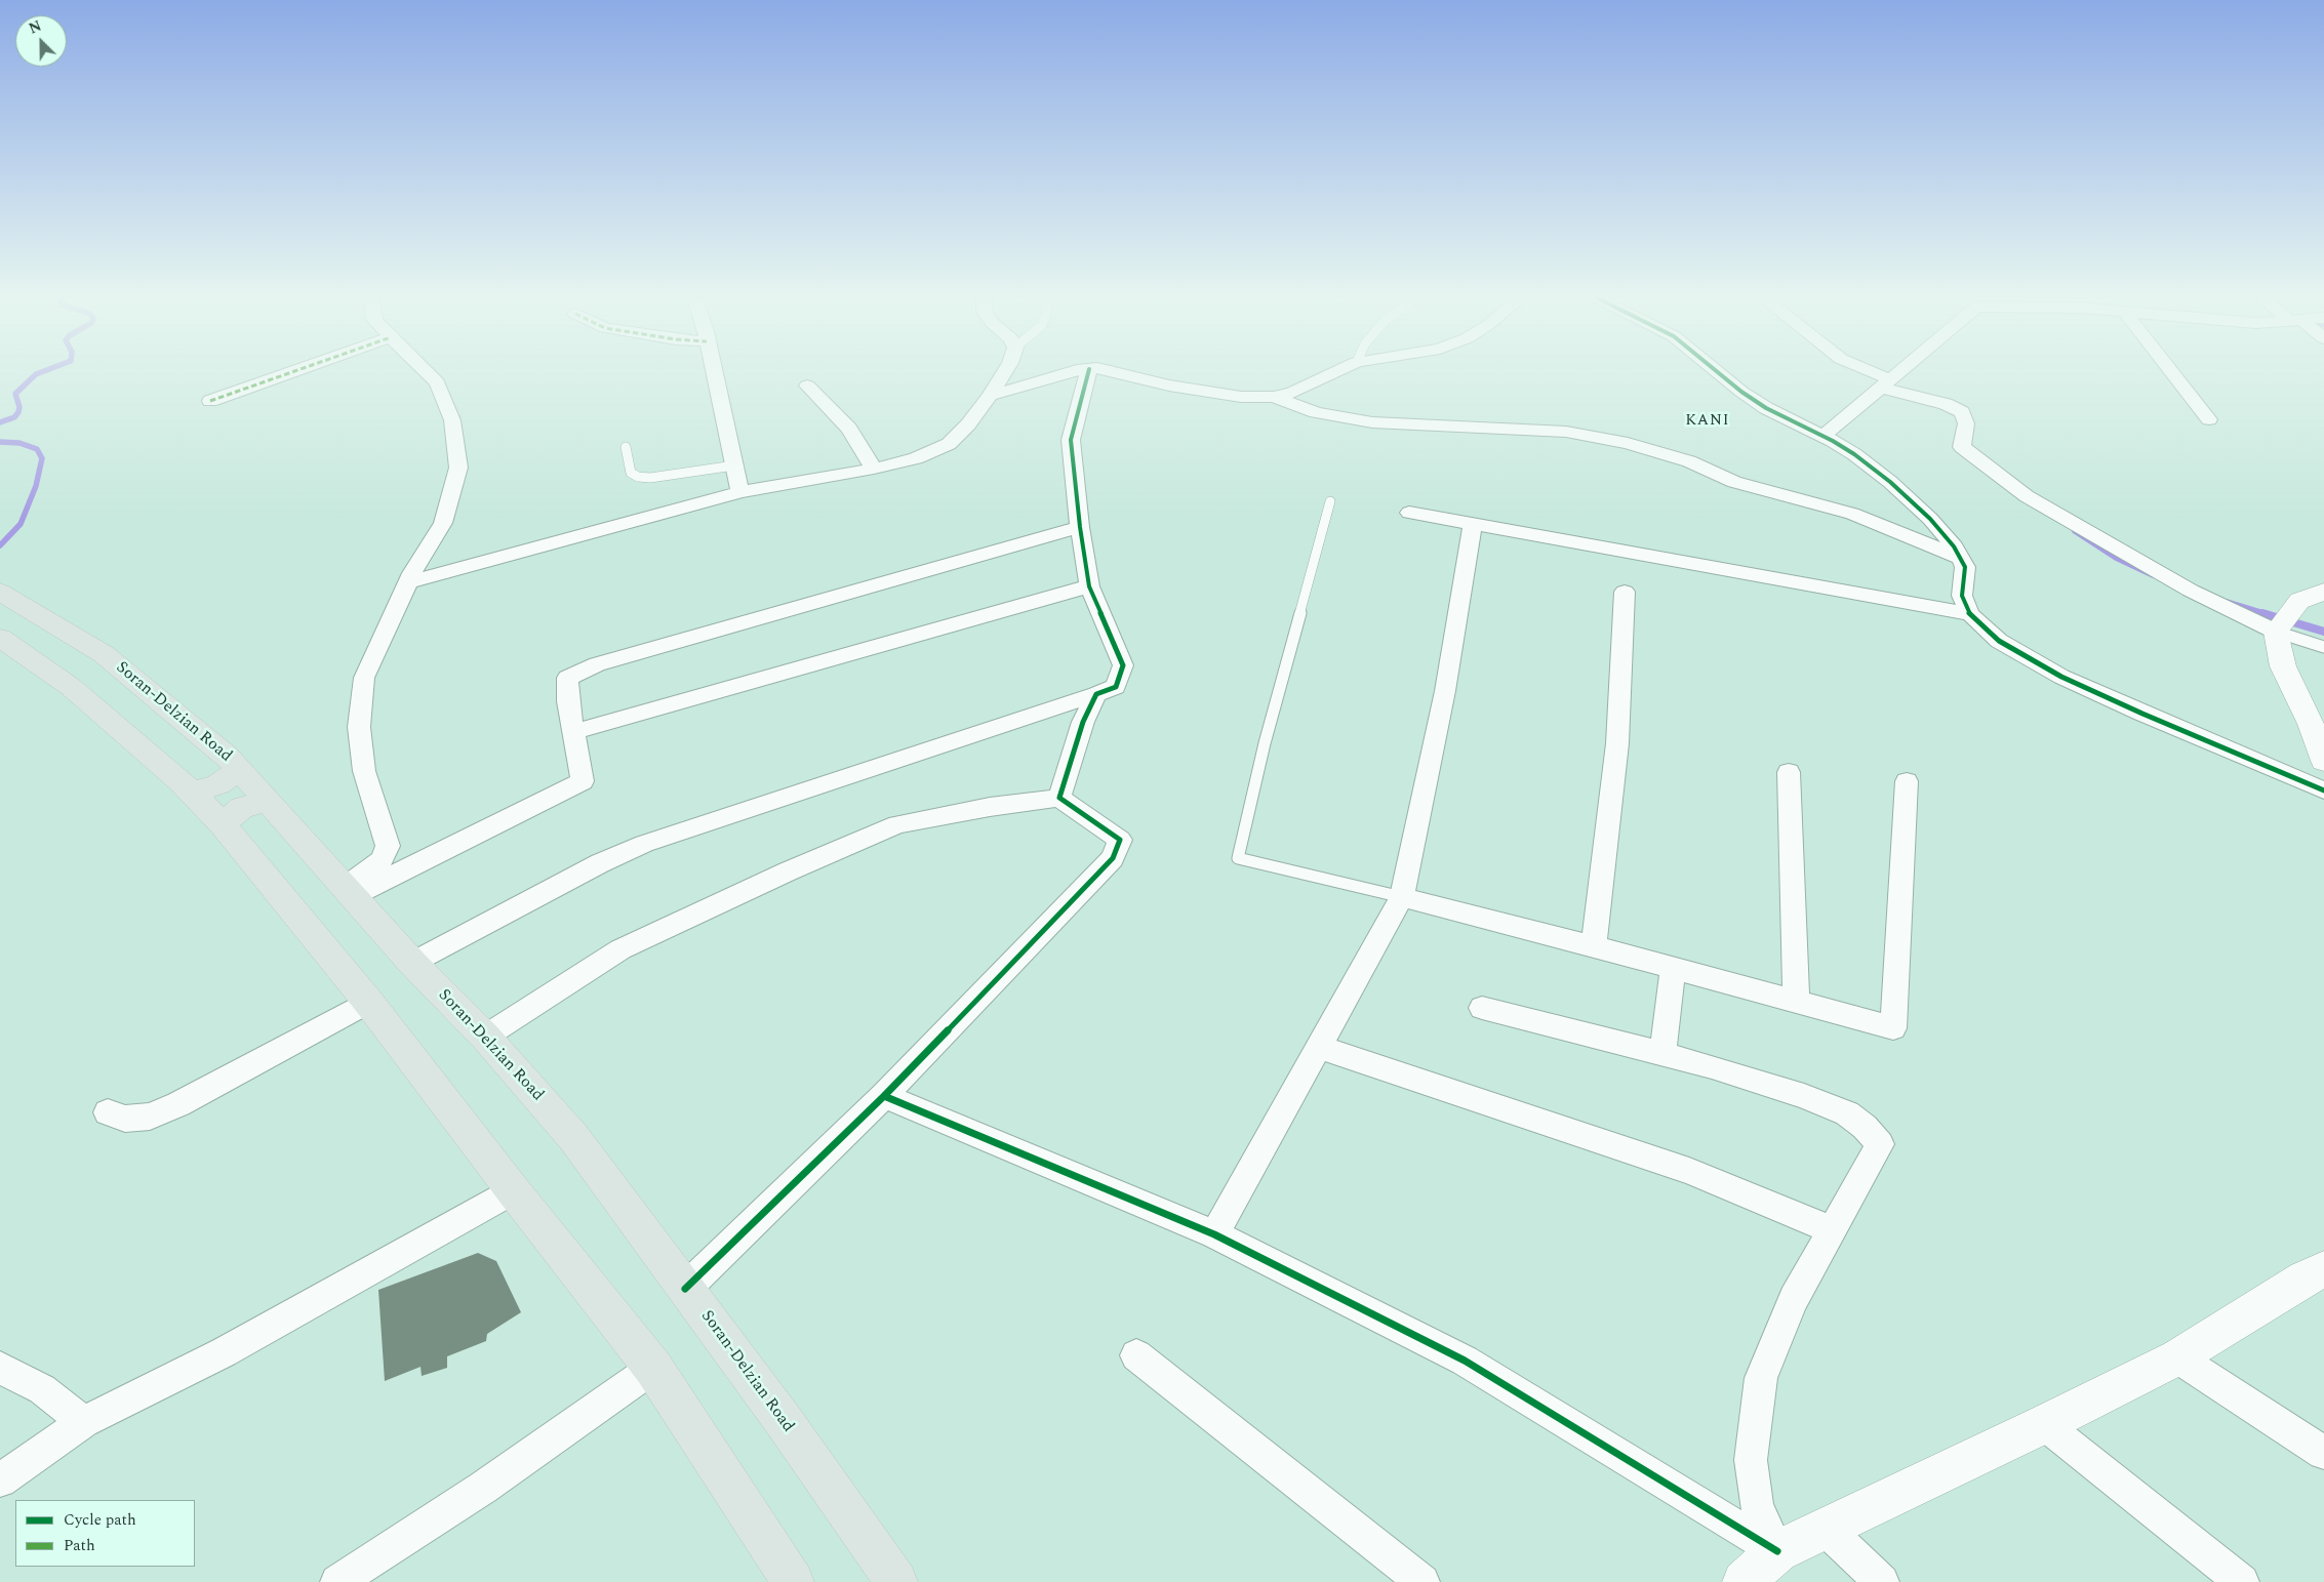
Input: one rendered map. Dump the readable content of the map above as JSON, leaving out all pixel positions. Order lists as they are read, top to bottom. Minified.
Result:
{"streets":{"main road":["Soran-Delzian Road"]},"districts":["KANI"],"legend":["Cycle path","Path"],"north":"top left"}
